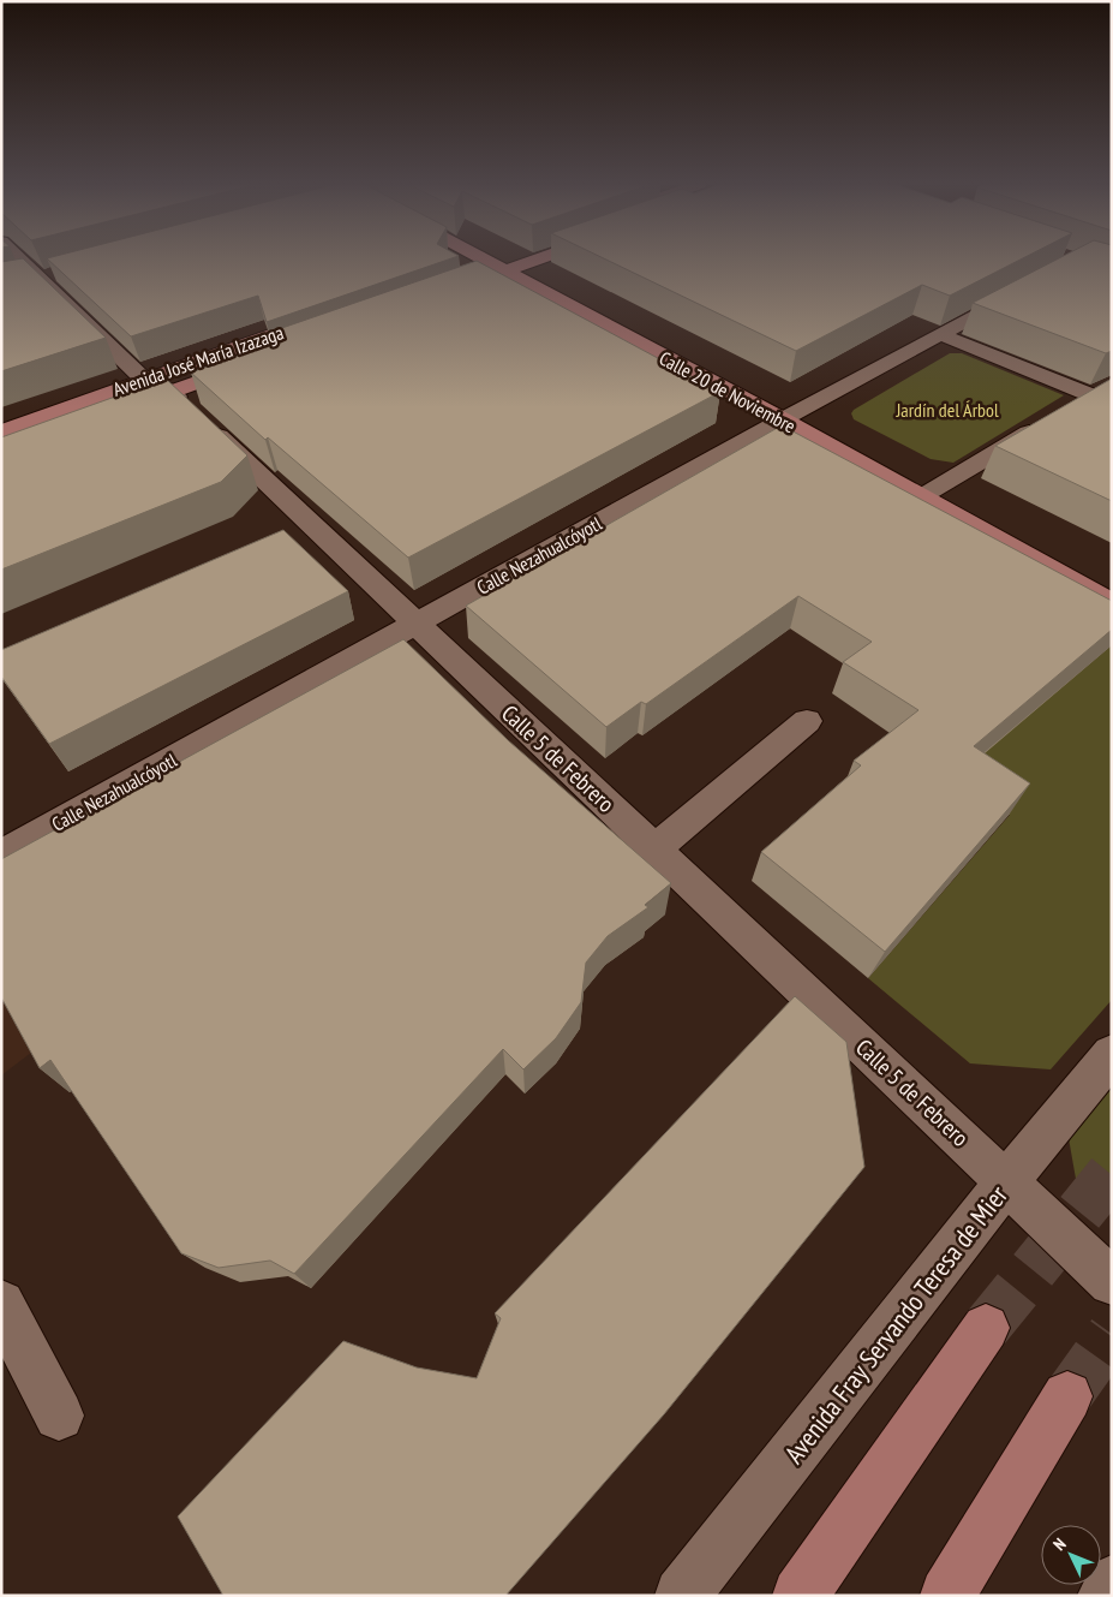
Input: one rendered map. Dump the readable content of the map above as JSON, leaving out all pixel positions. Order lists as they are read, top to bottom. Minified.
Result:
{"streets":{"main road":["Avenida José María Izazaga","Calle 20 de Noviembre"],"street":["Calle Nezahualcóyotl","Calle 5 de Febrero","Avenida Fray Servando Teresa de Mier"]},"crossings":[["Avenida José María Izazaga","Calle 5 de Febrero"],["Calle 20 de Noviembre","Calle Nezahualcóyotl"],["Calle Nezahualcóyotl","Calle 5 de Febrero"],["Calle 5 de Febrero","Avenida Fray Servando Teresa de Mier"]],"parks":["Jardín del Árbol"],"north":"top left"}
